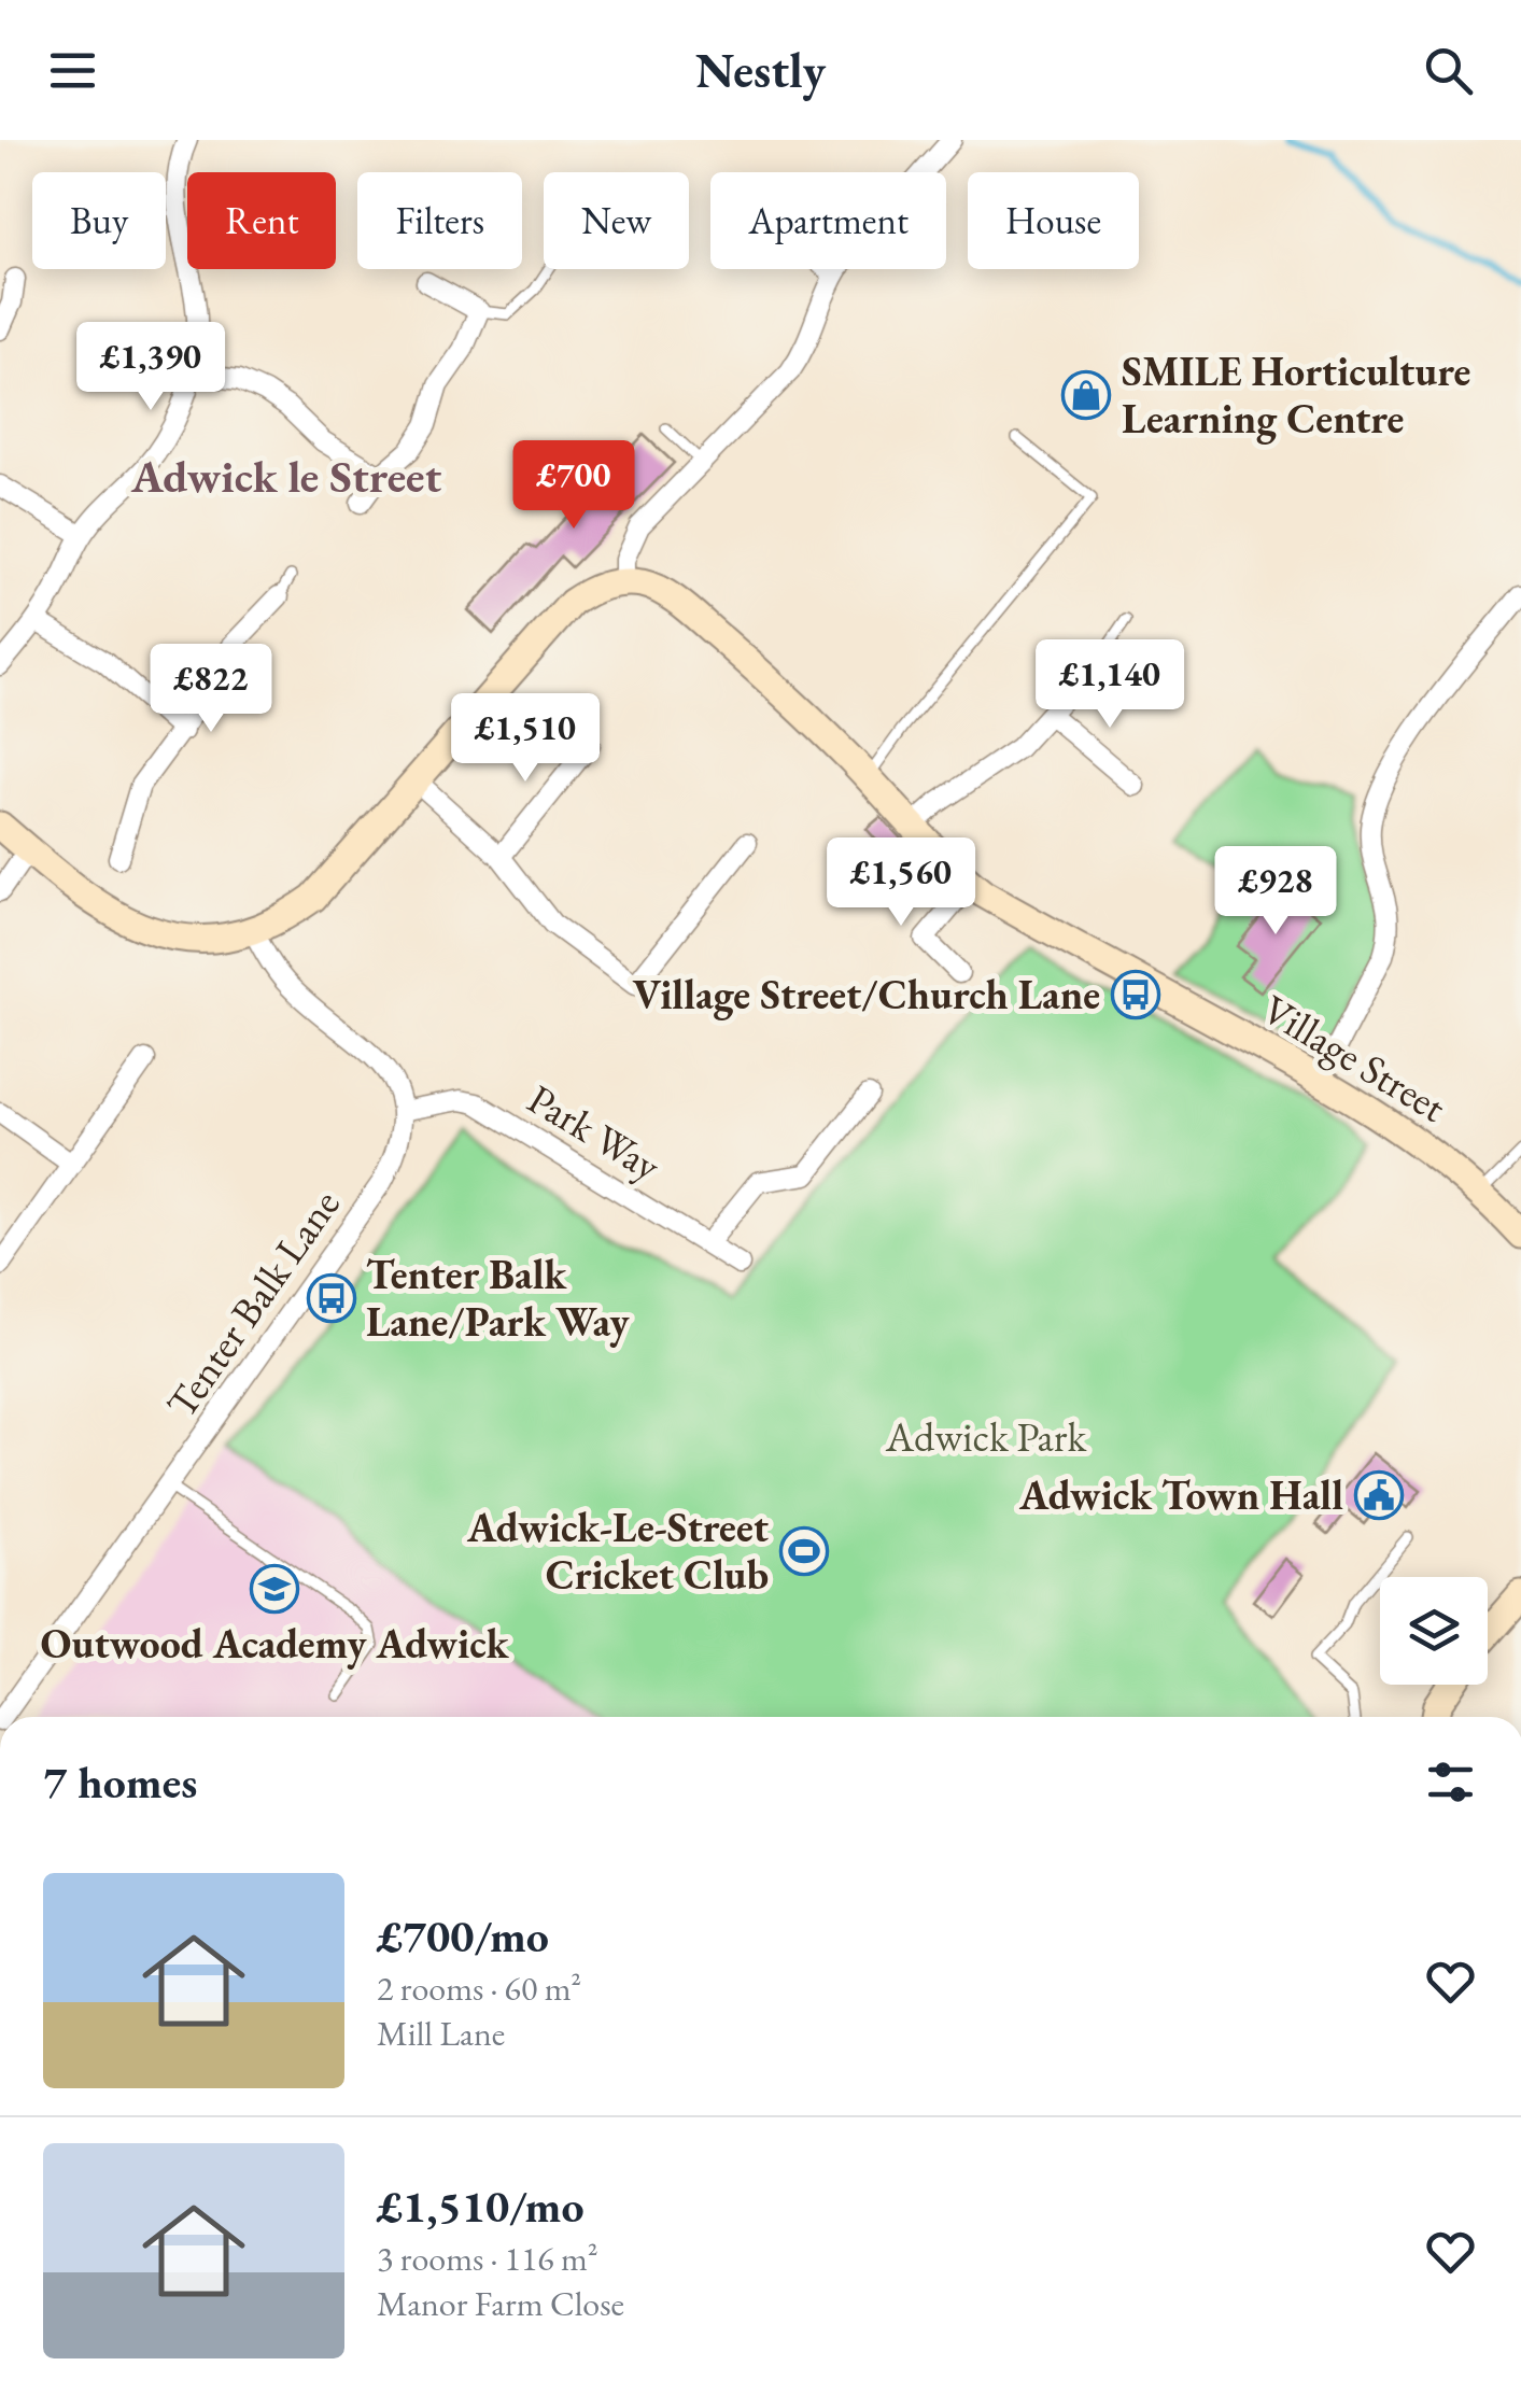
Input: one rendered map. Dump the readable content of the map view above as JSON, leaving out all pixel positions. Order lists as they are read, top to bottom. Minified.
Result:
{"streets":{"street":["Village Street","Park Way","Tenter Balk Lane"]},"crossings":[["Park Way","Tenter Balk Lane"]],"districts":["Adwick le Street"],"parks":["Adwick Park"],"places":{"shop":["SMILE Horticulture Learning Centre"],"bus stop":["Village Street/Church Lane","Tenter Balk Lane/Park Way"],"public building":["Adwick Town Hall"],"sports":["Adwick-Le-Street Cricket Club"],"school or university":["Outwood Academy Adwick"]},"page":{"header":"Nestly","chip":["Buy","Rent","Filters","New","Apartment","House"],"price":["£1,390","£700","£1,140","£822","£1,510","£1,560","£928"],"heading":"7 homes","list":[{"name":"£700/mo","note":"2 rooms · 60 m² · Mill Lane"},{"name":"£1,510/mo","note":"3 rooms · 116 m² · Manor Farm Close"}]}}
